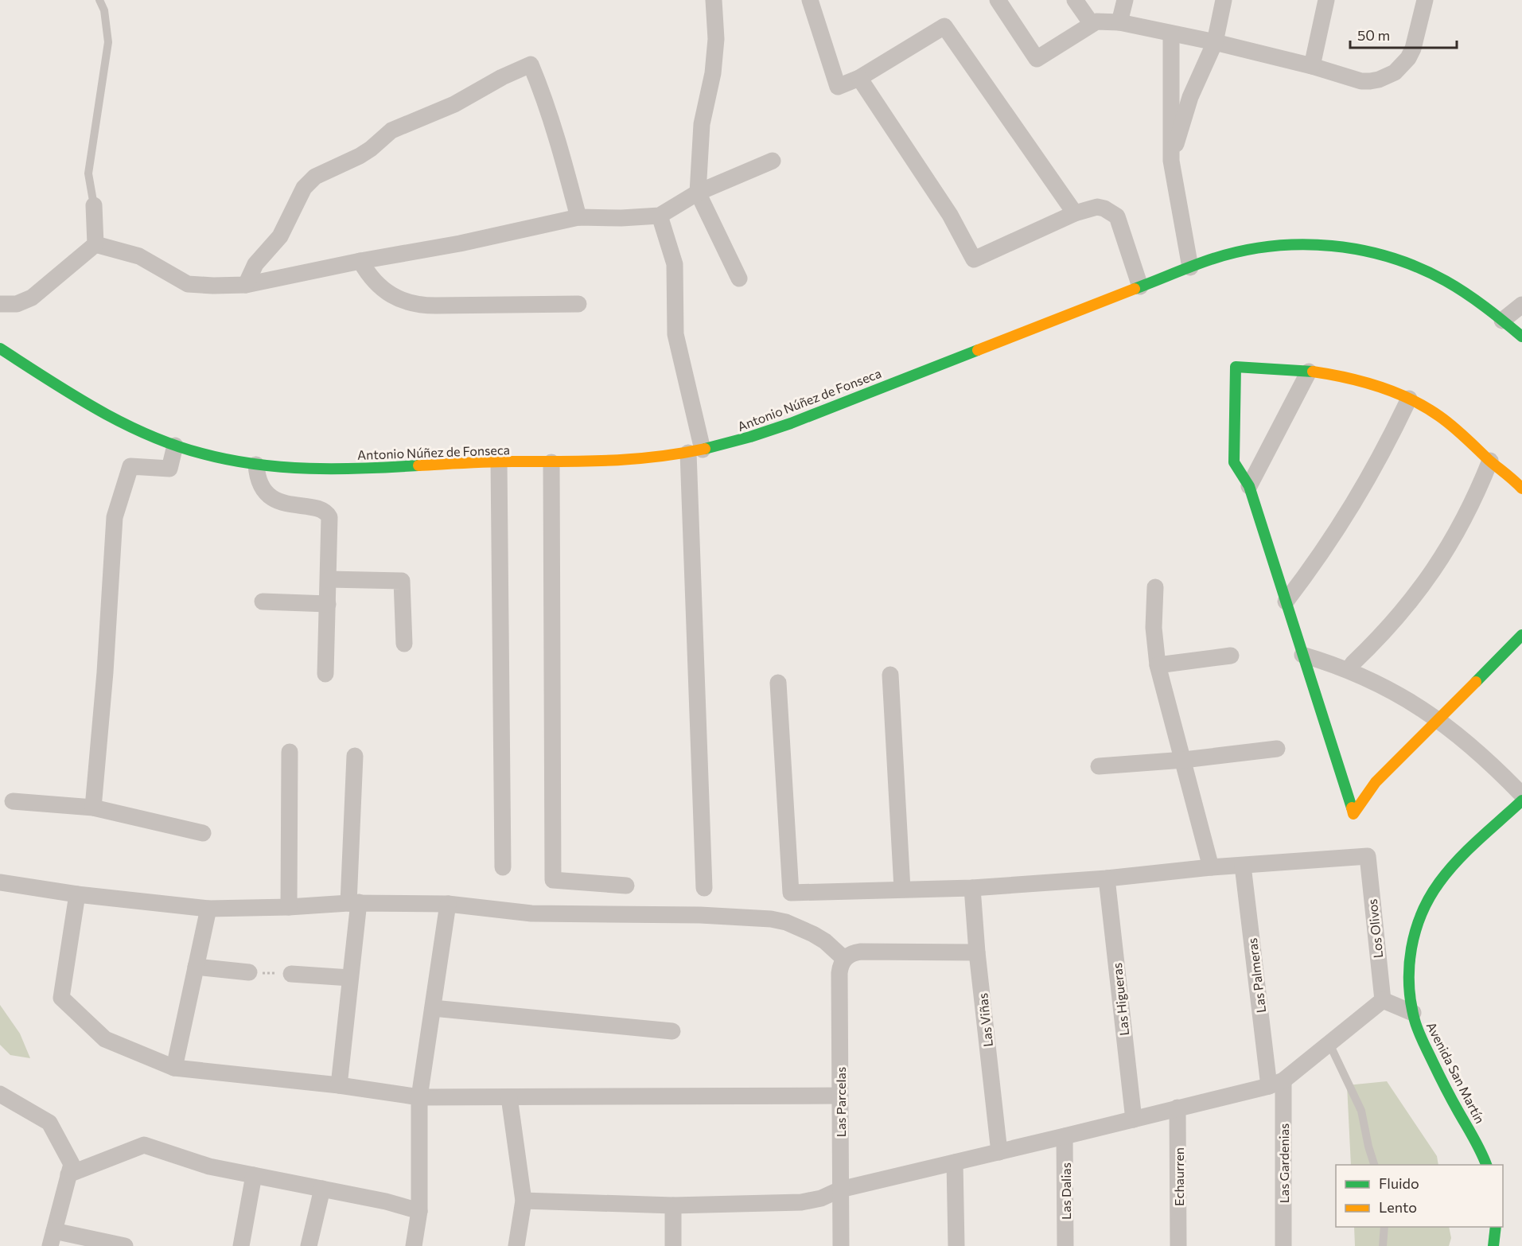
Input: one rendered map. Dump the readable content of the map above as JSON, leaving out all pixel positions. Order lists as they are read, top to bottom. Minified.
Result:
{"streets":{"main road":["Antonio Núñez de Fonseca","Avenida San Martín"],"street":["Los Olivos","Las Palmeras","Las Higueras","Las Viñas","Las Parcelas","Las Gardenias","Echaurren","Las Dalias"]},"crossings":[["Los Olivos","Las Palmeras"],["Las Palmeras","Las Gardenias"]],"legend":["Fluido","Lento"],"scale_bar":"50 m"}
